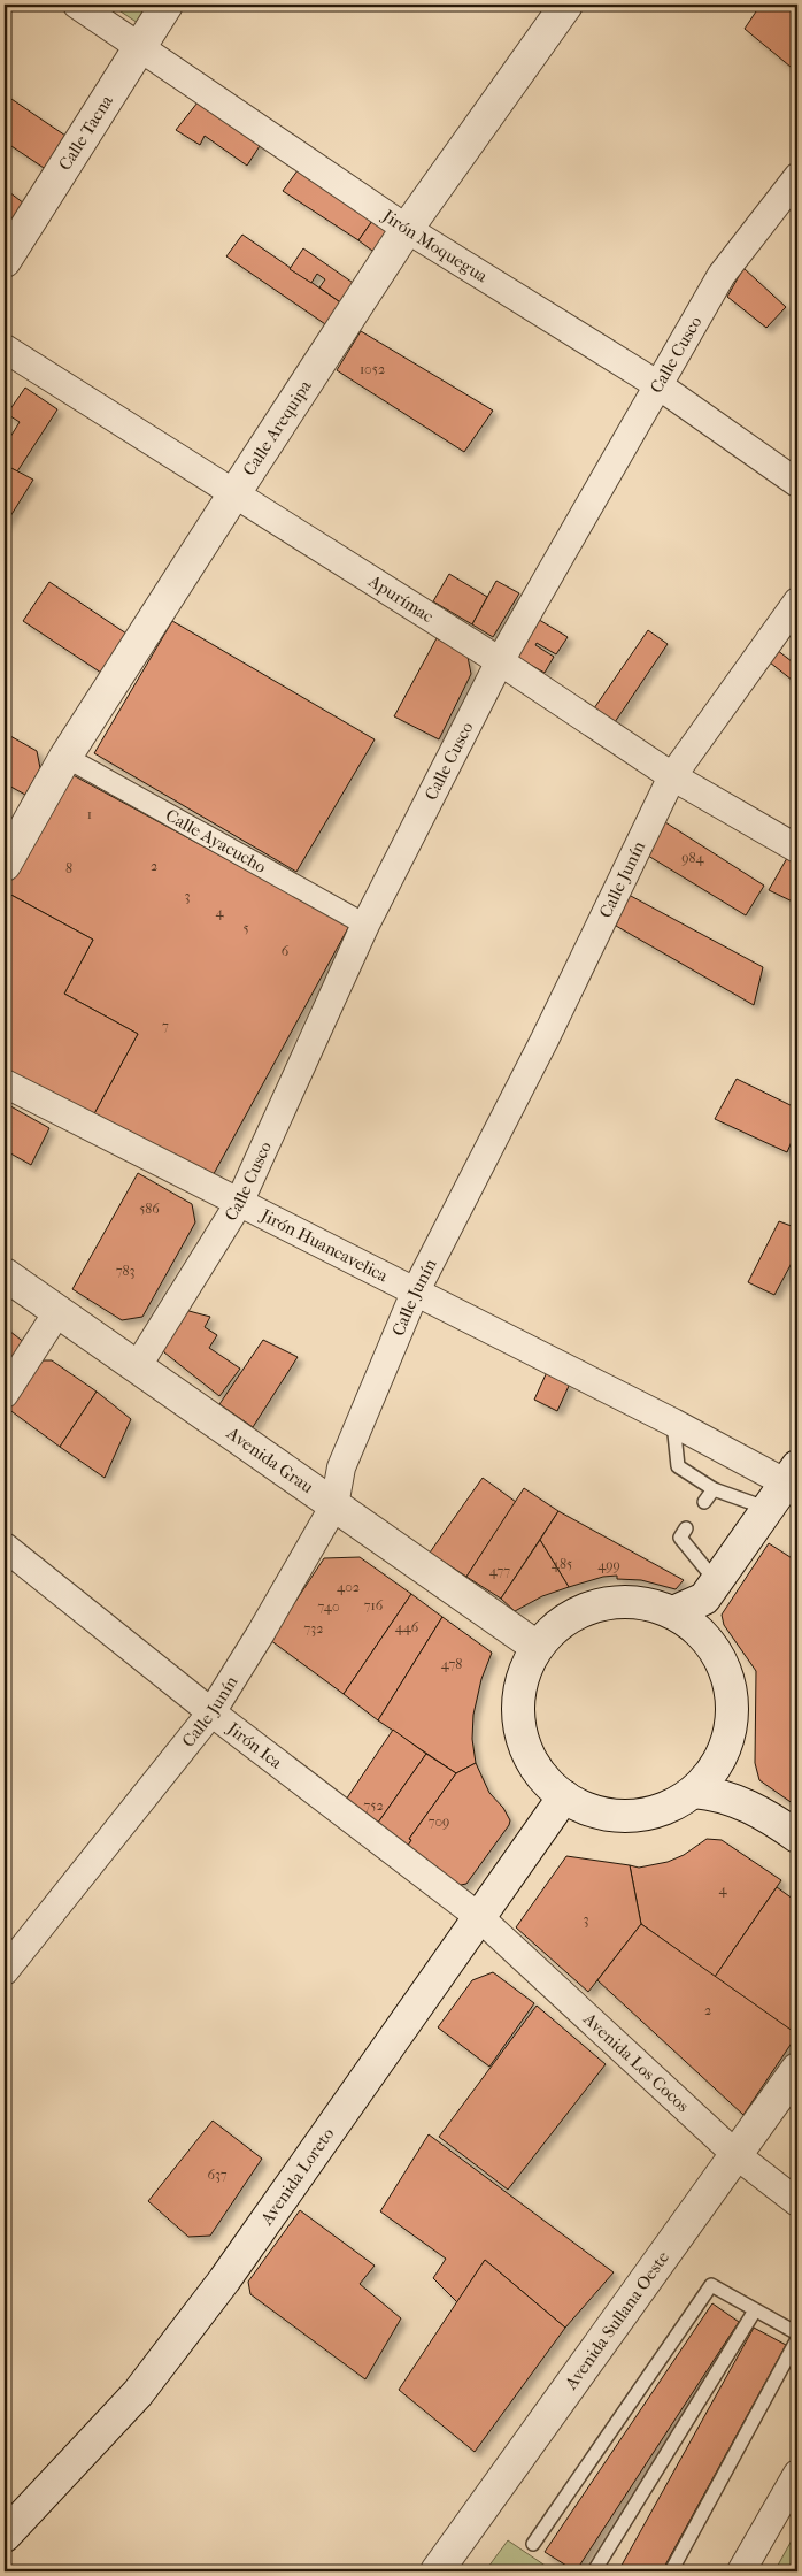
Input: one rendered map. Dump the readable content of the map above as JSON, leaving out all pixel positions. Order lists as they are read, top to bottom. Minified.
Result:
{"streets":{"street":["Calle Tacna","Jirón Moquegua","Calle Cusco","Calle Arequipa","Apurímac","Calle Ayacucho","Calle Junín","Jirón Huancavelica","Avenida Grau","Jirón Ica","Avenida Los Cocos","Avenida Loreto","Avenida Sullana Oeste"]},"crossings":[["Calle Tacna","Jirón Moquegua"],["Jirón Moquegua","Calle Cusco"],["Jirón Moquegua","Calle Arequipa"],["Calle Cusco","Apurímac"],["Calle Cusco","Calle Ayacucho"],["Calle Cusco","Jirón Huancavelica"],["Calle Cusco","Avenida Grau"],["Calle Arequipa","Apurímac"],["Calle Arequipa","Calle Ayacucho"],["Apurímac","Calle Junín"],["Calle Junín","Jirón Huancavelica"],["Calle Junín","Avenida Grau"],["Calle Junín","Jirón Ica"],["Jirón Ica","Avenida Los Cocos"],["Jirón Ica","Avenida Loreto"],["Avenida Los Cocos","Avenida Loreto"],["Avenida Los Cocos","Avenida Sullana Oeste"]],"house_numbers":["1052","1","984","2","8","3","4","5","6","7","586","783","485","499","477","402","716","740","446","732","478","752","709","4","3","2","637"]}
